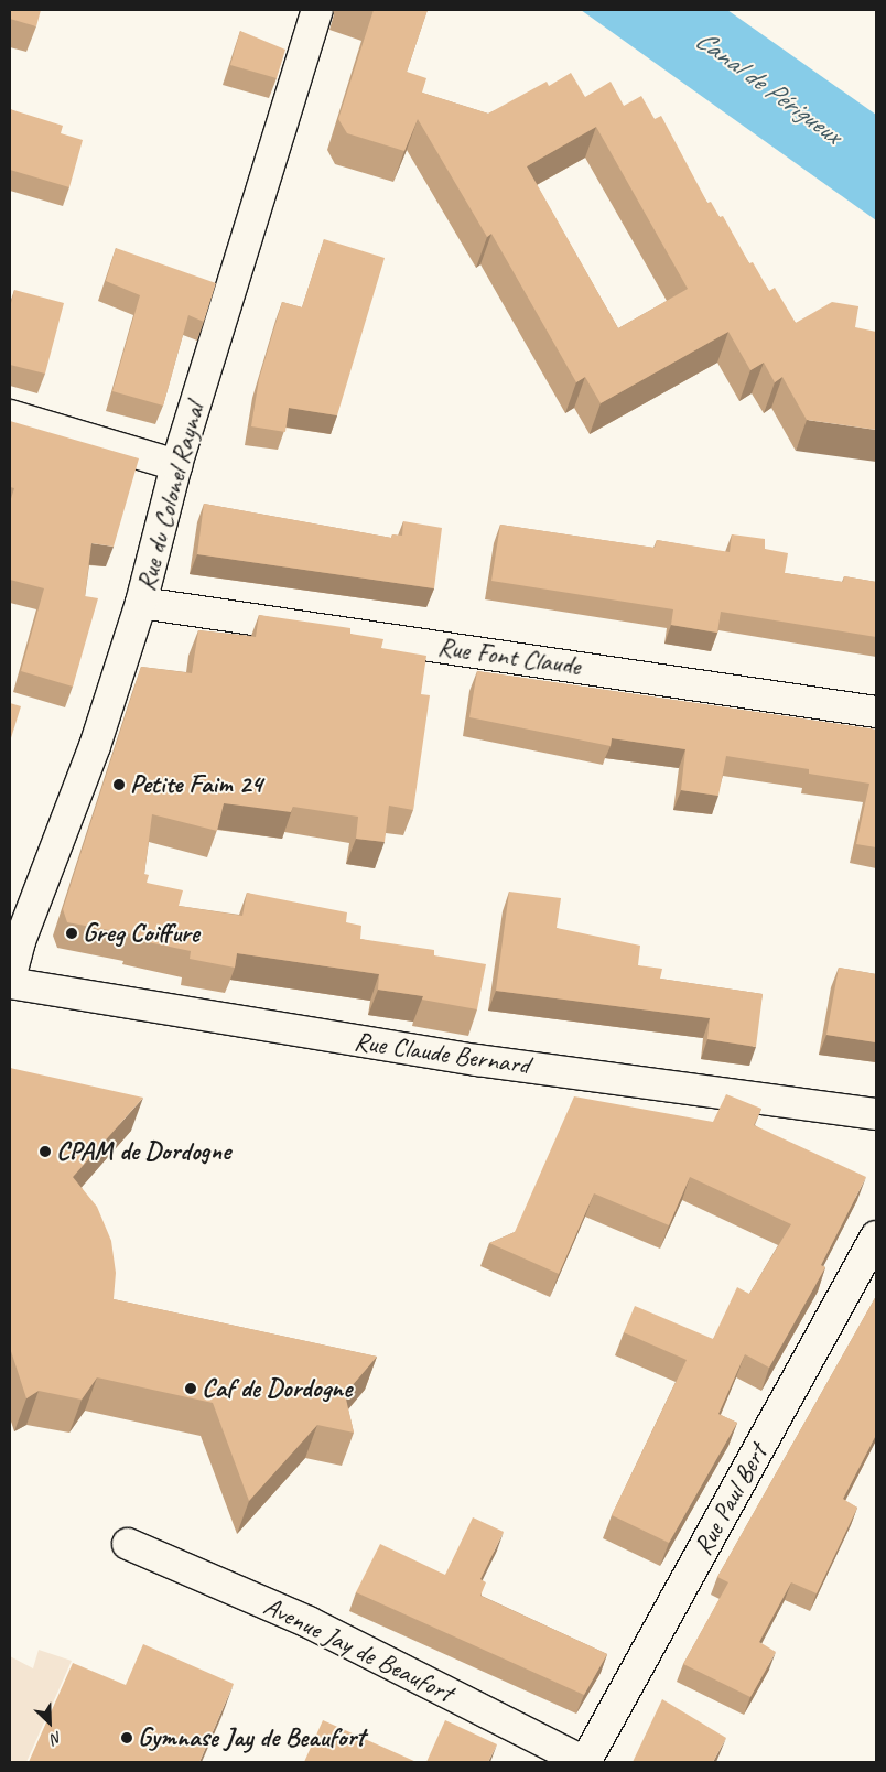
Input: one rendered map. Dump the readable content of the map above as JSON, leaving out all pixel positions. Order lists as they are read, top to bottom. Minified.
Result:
{"streets":{"street":["Rue du Colonel Raynal","Rue Font Claude","Rue Claude Bernard","Rue Paul Bert","Avenue Jay de Beaufort"]},"crossings":[["Rue du Colonel Raynal","Rue Font Claude"],["Rue du Colonel Raynal","Rue Claude Bernard"],["Rue Paul Bert","Avenue Jay de Beaufort"]],"water":["Canal de Périgueux"],"places":["Petite Faim 24","Greg Coiffure","CPAM de Dordogne","Caf de Dordogne","Gymnase Jay de Beaufort"],"north":"bottom right"}
